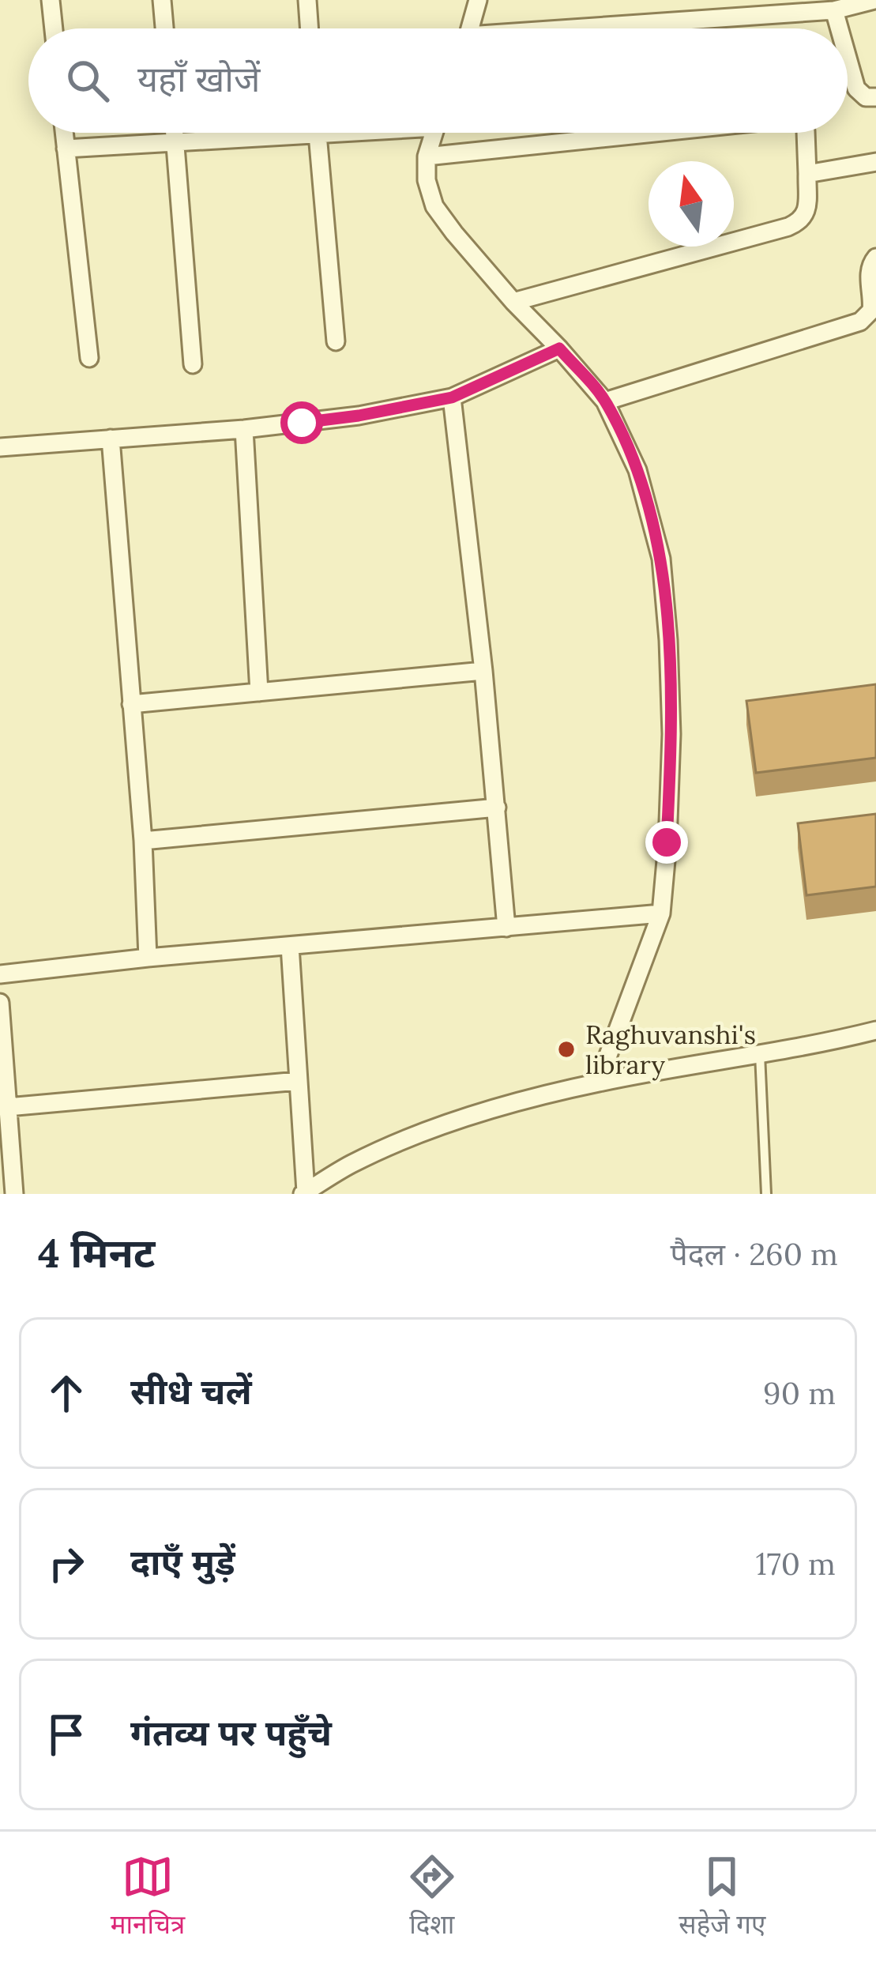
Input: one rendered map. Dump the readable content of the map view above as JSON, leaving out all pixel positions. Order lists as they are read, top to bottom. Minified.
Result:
{"places":["Raghuvanshi's library"],"north":"top","page":{"search":"यहाँ खोजें","heading":["4 मिनट","पैदल · 260 m"],"list":[["सीधे चलें","90 m"],["दाएँ मुड़ें","170 m"],"गंतव्य पर पहुँचे"],"nav":["मानचित्र","दिशा","सहेजे गए"]}}
